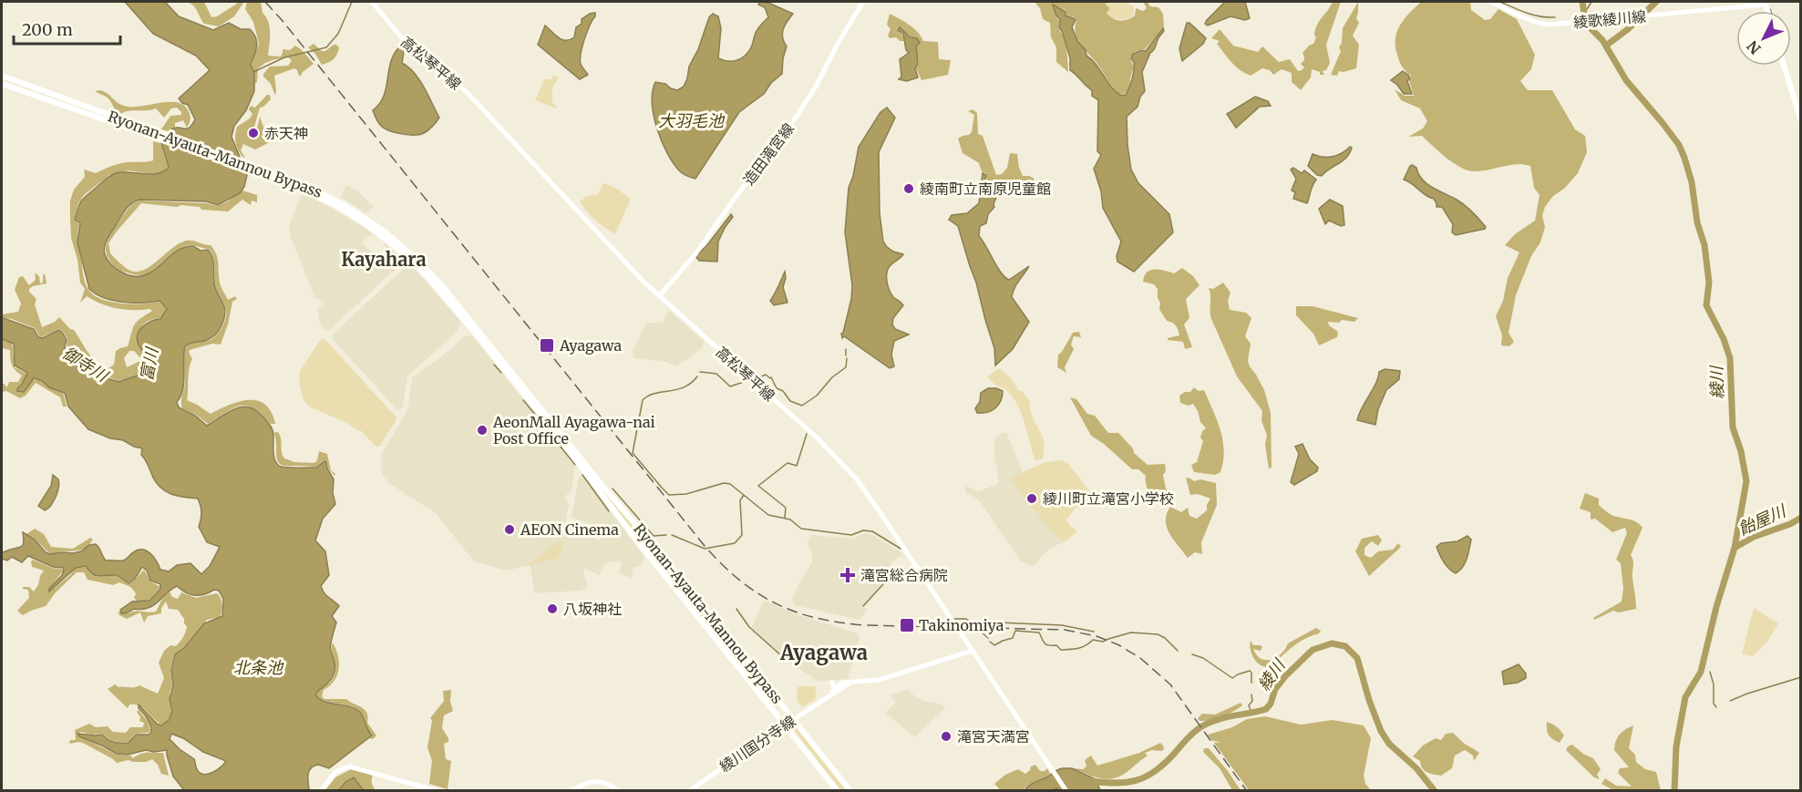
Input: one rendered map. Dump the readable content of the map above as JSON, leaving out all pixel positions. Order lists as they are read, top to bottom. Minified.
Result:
{"streets":{"highway":["Ryonan-Ayauta-Mannou Bypass"],"main road":["綾歌綾川線","高松琴平線","造田滝宮線","綾川国分寺線"]},"crossings":[["高松琴平線","造田滝宮線"],["高松琴平線","綾川国分寺線"],["Ryonan-Ayauta-Mannou Bypass","綾川国分寺線"]],"districts":["Kayahara","Ayagawa"],"water":["大羽毛池","御寺川","富川","綾川","飴屋川","北条池"],"places":{"other":["赤天神","綾南町立南原児童館","AeonMall Ayagawa-nai Post Office","綾川町立滝宮小学校","AEON Cinema","八坂神社","滝宮天満宮"],"transit":["Ayagawa","Takinomiya"],"health":["滝宮総合病院"]},"scale_bar":"200 m","north":"bottom left"}
